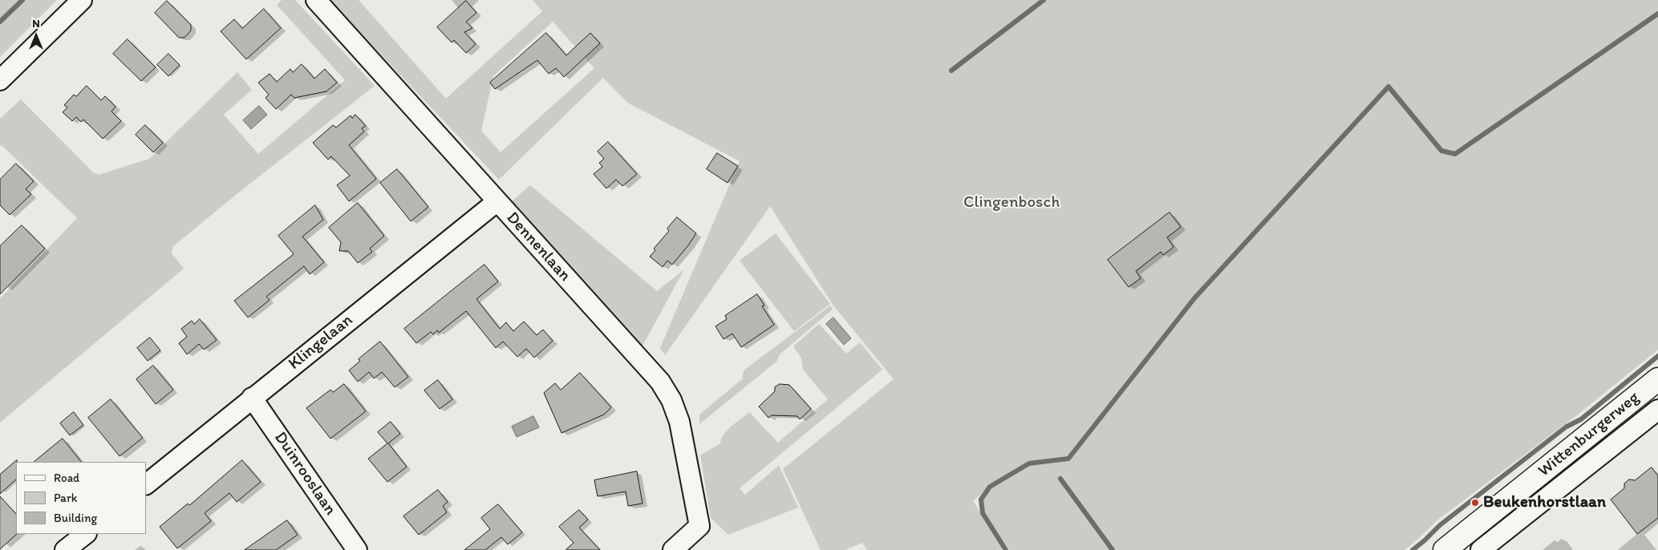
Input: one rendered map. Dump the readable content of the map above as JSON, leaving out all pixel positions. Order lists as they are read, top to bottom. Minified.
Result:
{"streets":{"street":["Dennenlaan","Klingelaan","Wittenburgerweg","Duinrooslaan"]},"crossings":[["Dennenlaan","Klingelaan"],["Klingelaan","Duinrooslaan"]],"parks":["Clingenbosch"],"places":["Beukenhorstlaan"],"legend":["Road","Park","Building"],"north":"top"}
